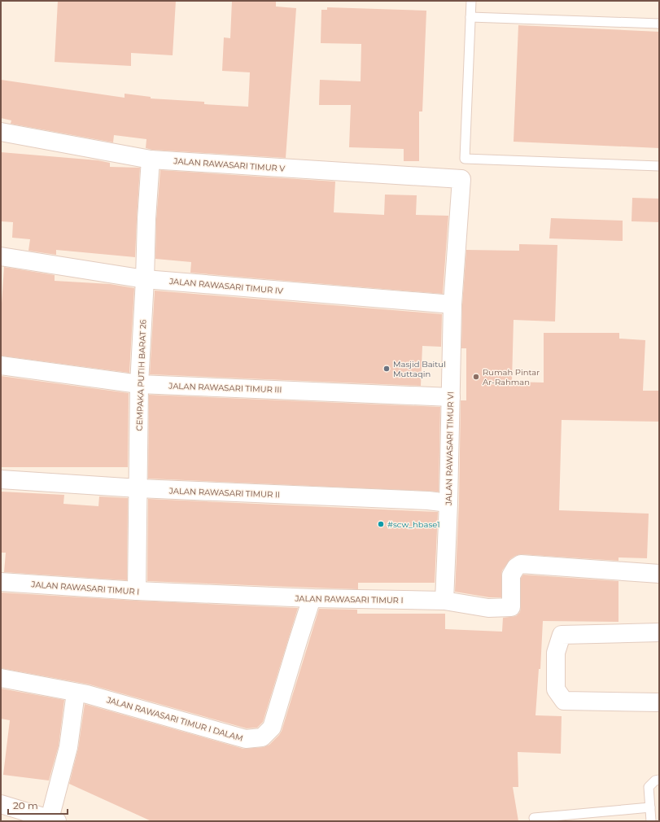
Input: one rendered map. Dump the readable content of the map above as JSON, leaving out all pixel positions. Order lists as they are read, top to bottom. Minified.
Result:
{"streets":{"street":["JALAN RAWASARI TIMUR V","JALAN RAWASARI TIMUR IV","CEMPAKA PUTIH BARAT 26","JALAN RAWASARI TIMUR III","JALAN RAWASARI TIMUR VI","JALAN RAWASARI TIMUR II","JALAN RAWASARI TIMUR I","JALAN RAWASARI TIMUR I DALAM"]},"crossings":[["JALAN RAWASARI TIMUR V","CEMPAKA PUTIH BARAT 26"],["JALAN RAWASARI TIMUR V","JALAN RAWASARI TIMUR VI"],["JALAN RAWASARI TIMUR IV","CEMPAKA PUTIH BARAT 26"],["JALAN RAWASARI TIMUR IV","JALAN RAWASARI TIMUR VI"],["CEMPAKA PUTIH BARAT 26","JALAN RAWASARI TIMUR III"],["CEMPAKA PUTIH BARAT 26","JALAN RAWASARI TIMUR II"],["CEMPAKA PUTIH BARAT 26","JALAN RAWASARI TIMUR I"],["JALAN RAWASARI TIMUR III","JALAN RAWASARI TIMUR VI"],["JALAN RAWASARI TIMUR VI","JALAN RAWASARI TIMUR II"],["JALAN RAWASARI TIMUR VI","JALAN RAWASARI TIMUR I"],["JALAN RAWASARI TIMUR I","JALAN RAWASARI TIMUR I DALAM"]],"places":["Masjid Baitul Muttaqin","Rumah Pintar Ar-Rahman","#scw_hbase1"],"scale_bar":"20 m"}
